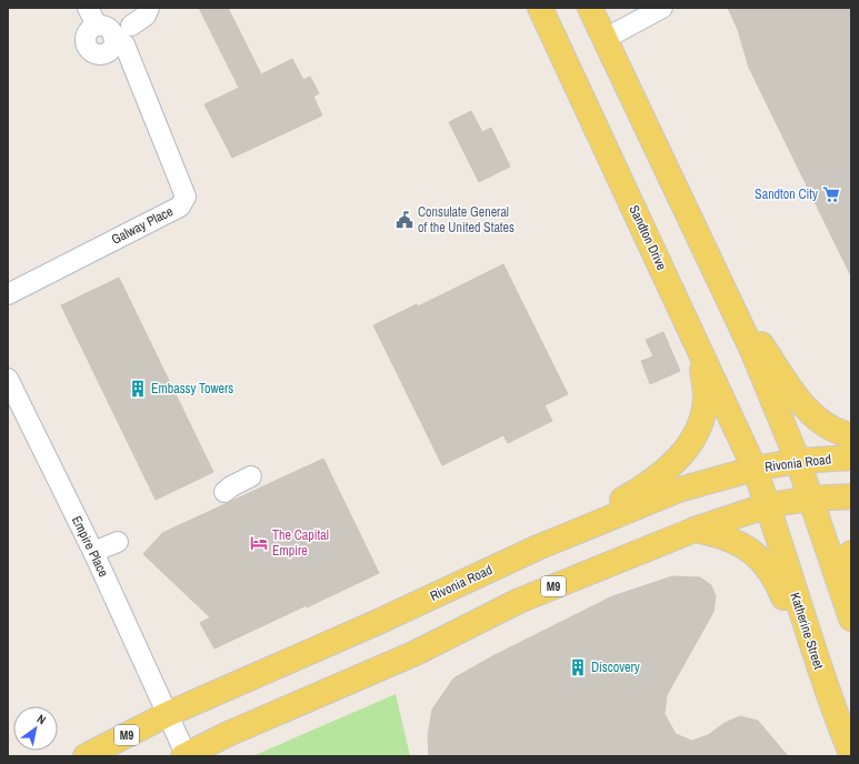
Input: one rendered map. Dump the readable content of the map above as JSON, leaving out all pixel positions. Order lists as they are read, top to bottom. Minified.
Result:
{"streets":{"main road":["Sandton Drive","Rivonia Road","M9","Katherine Street"],"street":["Galway Place","Empire Place"]},"crossings":[["Sandton Drive","Rivonia Road"],["Sandton Drive","Katherine Street"],["Rivonia Road","Empire Place"],["Rivonia Road","Katherine Street"],["Empire Place","M9"],["M9","Katherine Street"]],"places":{"supermarket":["Sandton City"],"public building":["Consulate General of the United States"],"building":["Embassy Towers","Discovery"],"hotel":["The Capital Empire"]},"north":"top right"}
